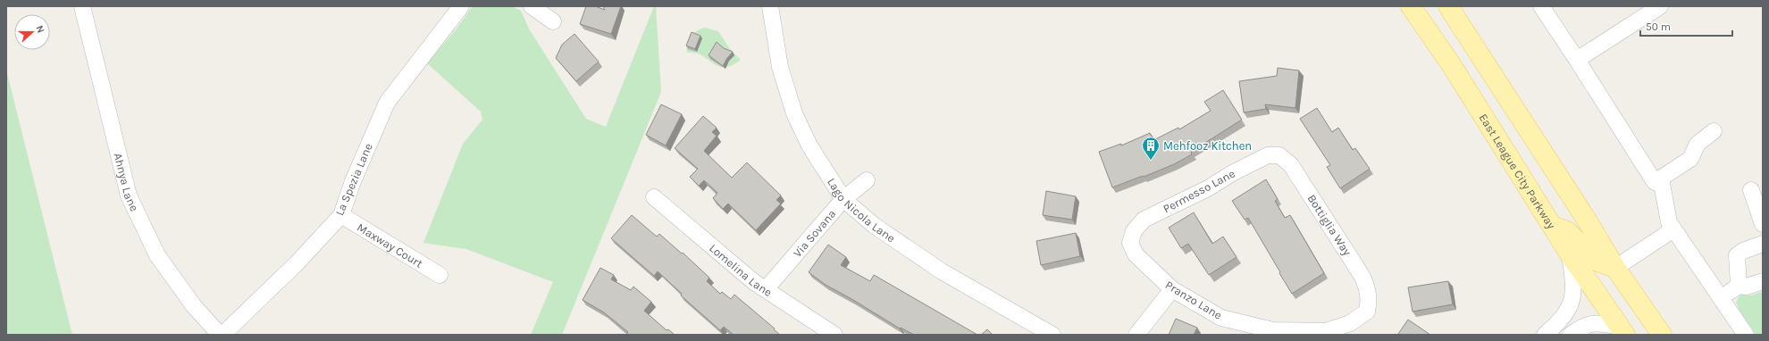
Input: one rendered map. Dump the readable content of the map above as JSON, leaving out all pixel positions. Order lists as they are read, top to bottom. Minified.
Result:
{"streets":{"main road":["East League City Parkway"],"street":["La Spezia Lane","Ahnya Lane","Permesso Lane","Lago Nicola Lane","Bottiglia Way","Via Sovana","Maxway Court","Lomelina Lane","Pranzo Lane"]},"crossings":[["La Spezia Lane","Maxway Court"],["Permesso Lane","Bottiglia Way"],["Permesso Lane","Pranzo Lane"],["Lago Nicola Lane","Via Sovana"],["Bottiglia Way","Pranzo Lane"],["Via Sovana","Lomelina Lane"]],"places":{"building":["Mehfooz Kitchen"]},"scale_bar":"50 m","north":"right"}
